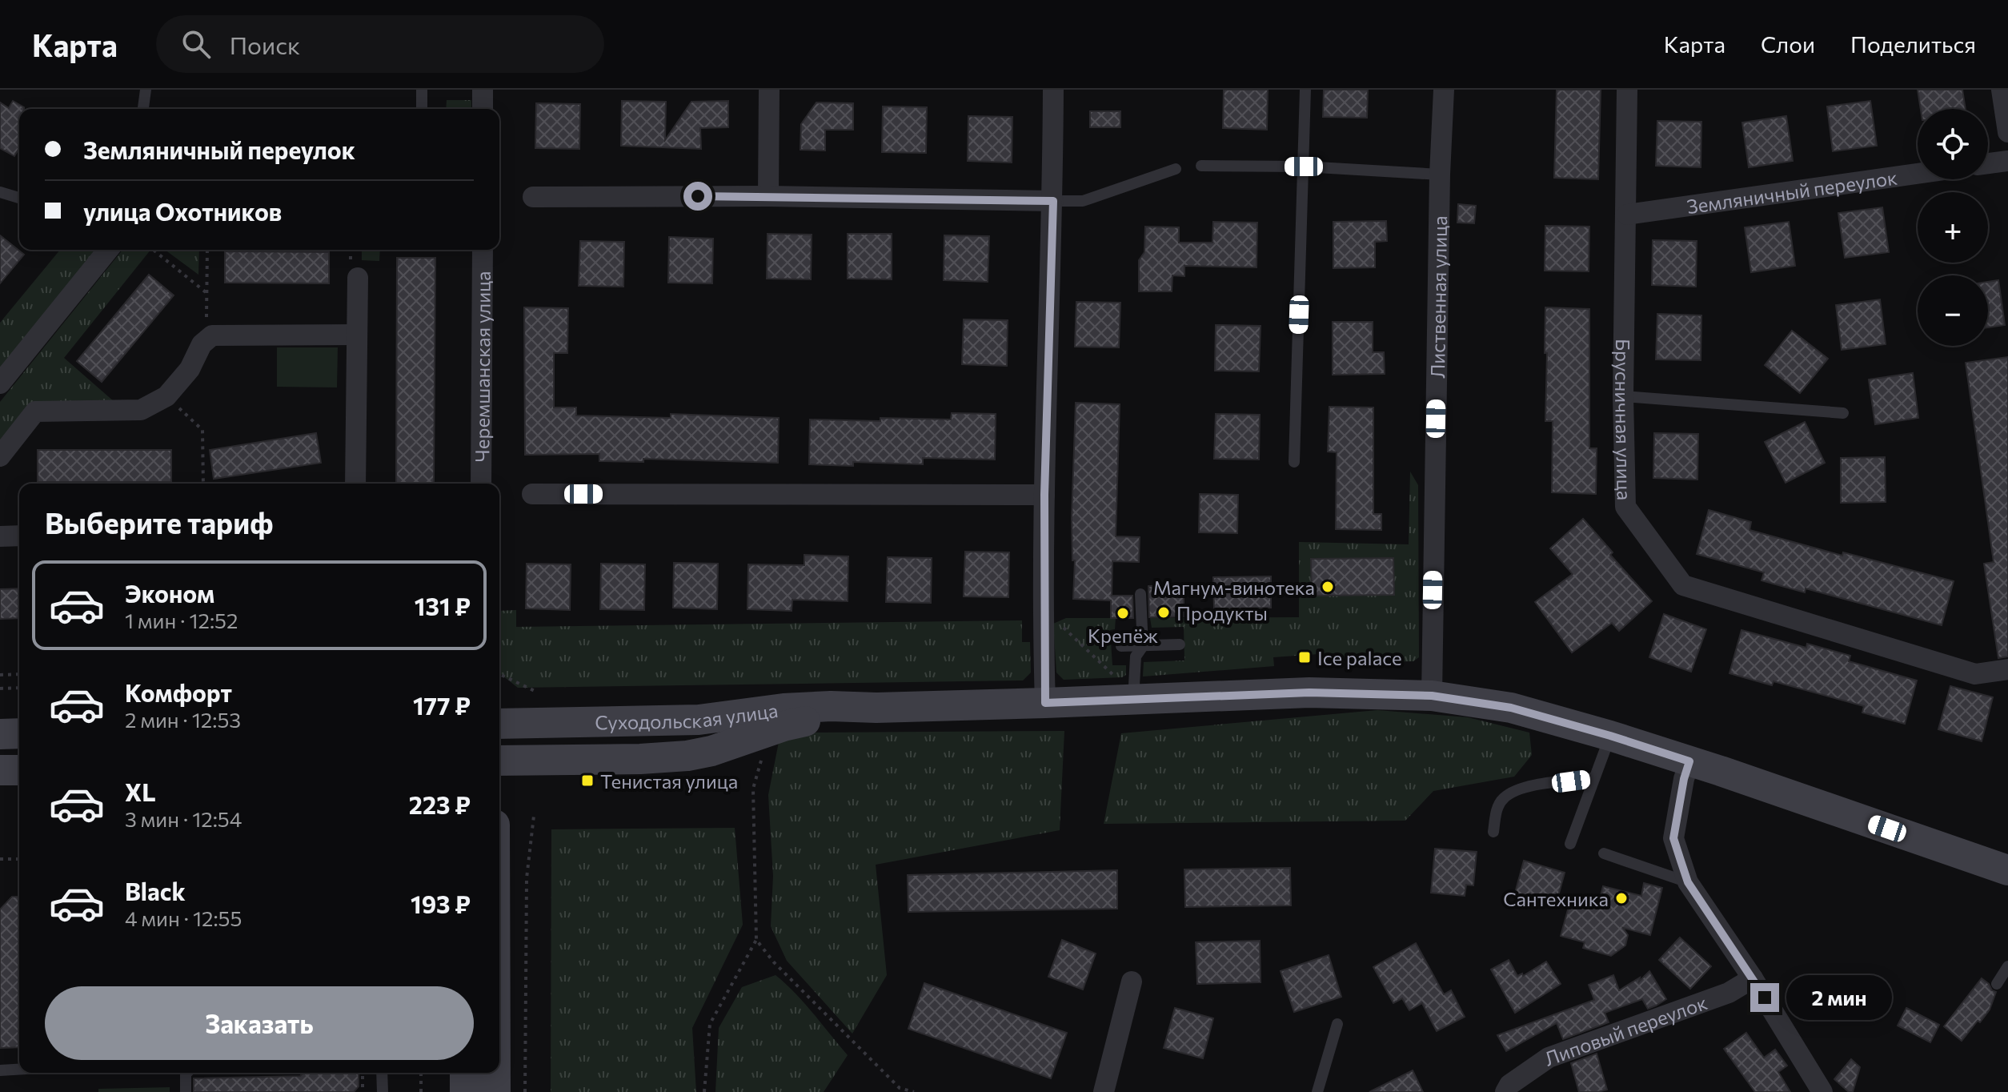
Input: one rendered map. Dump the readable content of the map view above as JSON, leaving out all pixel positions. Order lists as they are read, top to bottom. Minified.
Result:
{"streets":{"main road":["Суходольская улица"],"street":["Земляничный переулок","Лиственная улица","Черемшанская улица","Брусничная улица","Липовый переулок"]},"crossings":[["Земляничный переулок","Брусничная улица"],["Лиственная улица","Суходольская улица"]],"places":{"other":["Магнум-винотека","Продукты","Крепёж","Сантехника"],"transit":["Ice palace","Тенистая улица"]},"page":{"header":"Карта","search":"Поиск","nav":["Карта","Слои","Поделиться"],"map_buttons":["+","−"],"banner":["Земляничный переулок","улица Охотников"],"heading":"Выберите тариф","list":[{"name":"Эконом","note":"1 мин · 12:52","value":"131 ₽"},{"name":"Комфорт","note":"2 мин · 12:53","value":"177 ₽"},{"name":"XL","note":"3 мин · 12:54","value":"223 ₽"},{"name":"Black","note":"4 мин · 12:55","value":"193 ₽"}],"buttons":"Заказать","bubble":"2 мин"}}
